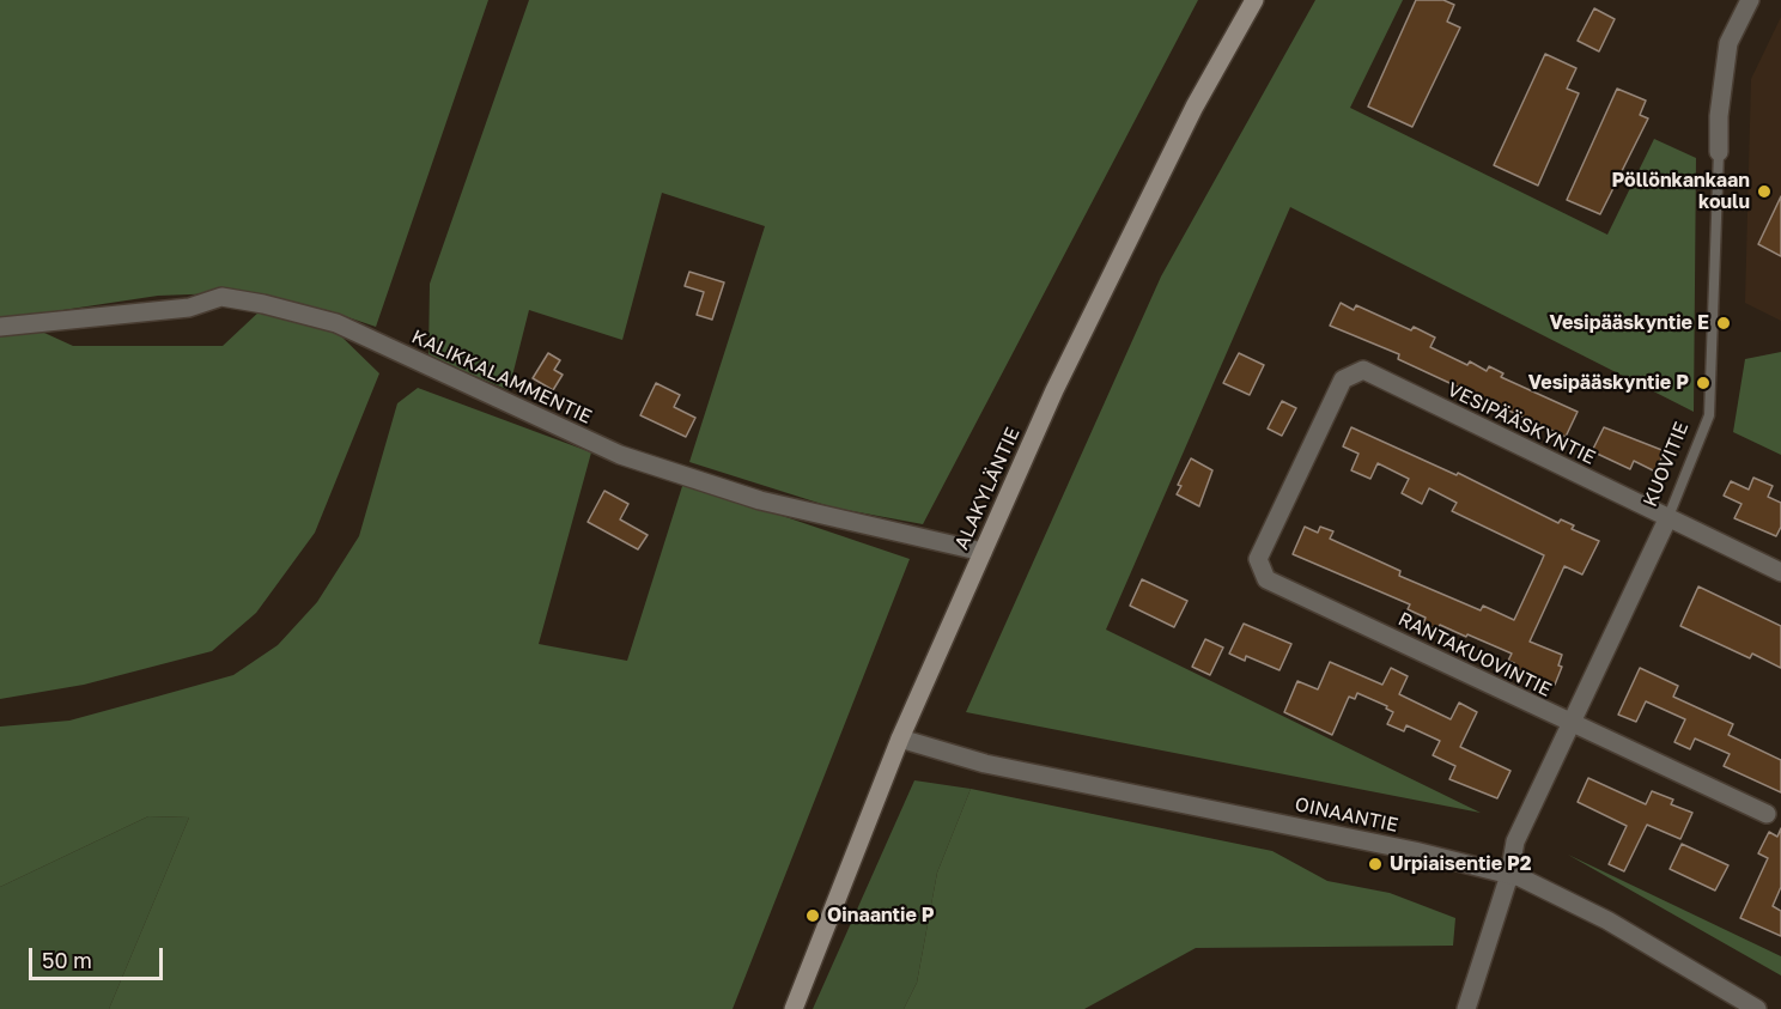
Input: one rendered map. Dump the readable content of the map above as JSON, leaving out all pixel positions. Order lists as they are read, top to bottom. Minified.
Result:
{"streets":{"main road":["ALAKYLÄNTIE"],"street":["KALIKKALAMMENTIE","VESIPÄÄSKYNTIE","KUOVITIE","RANTAKUOVINTIE","OINAANTIE"]},"crossings":[["KALIKKALAMMENTIE","ALAKYLÄNTIE"],["VESIPÄÄSKYNTIE","KUOVITIE"],["VESIPÄÄSKYNTIE","RANTAKUOVINTIE"],["KUOVITIE","RANTAKUOVINTIE"],["KUOVITIE","OINAANTIE"],["ALAKYLÄNTIE","OINAANTIE"]],"places":["Pöllönkankaan koulu","Vesipääskyntie E","Vesipääskyntie P","Urpiaisentie P2","Oinaantie P"],"scale_bar":"50 m"}
